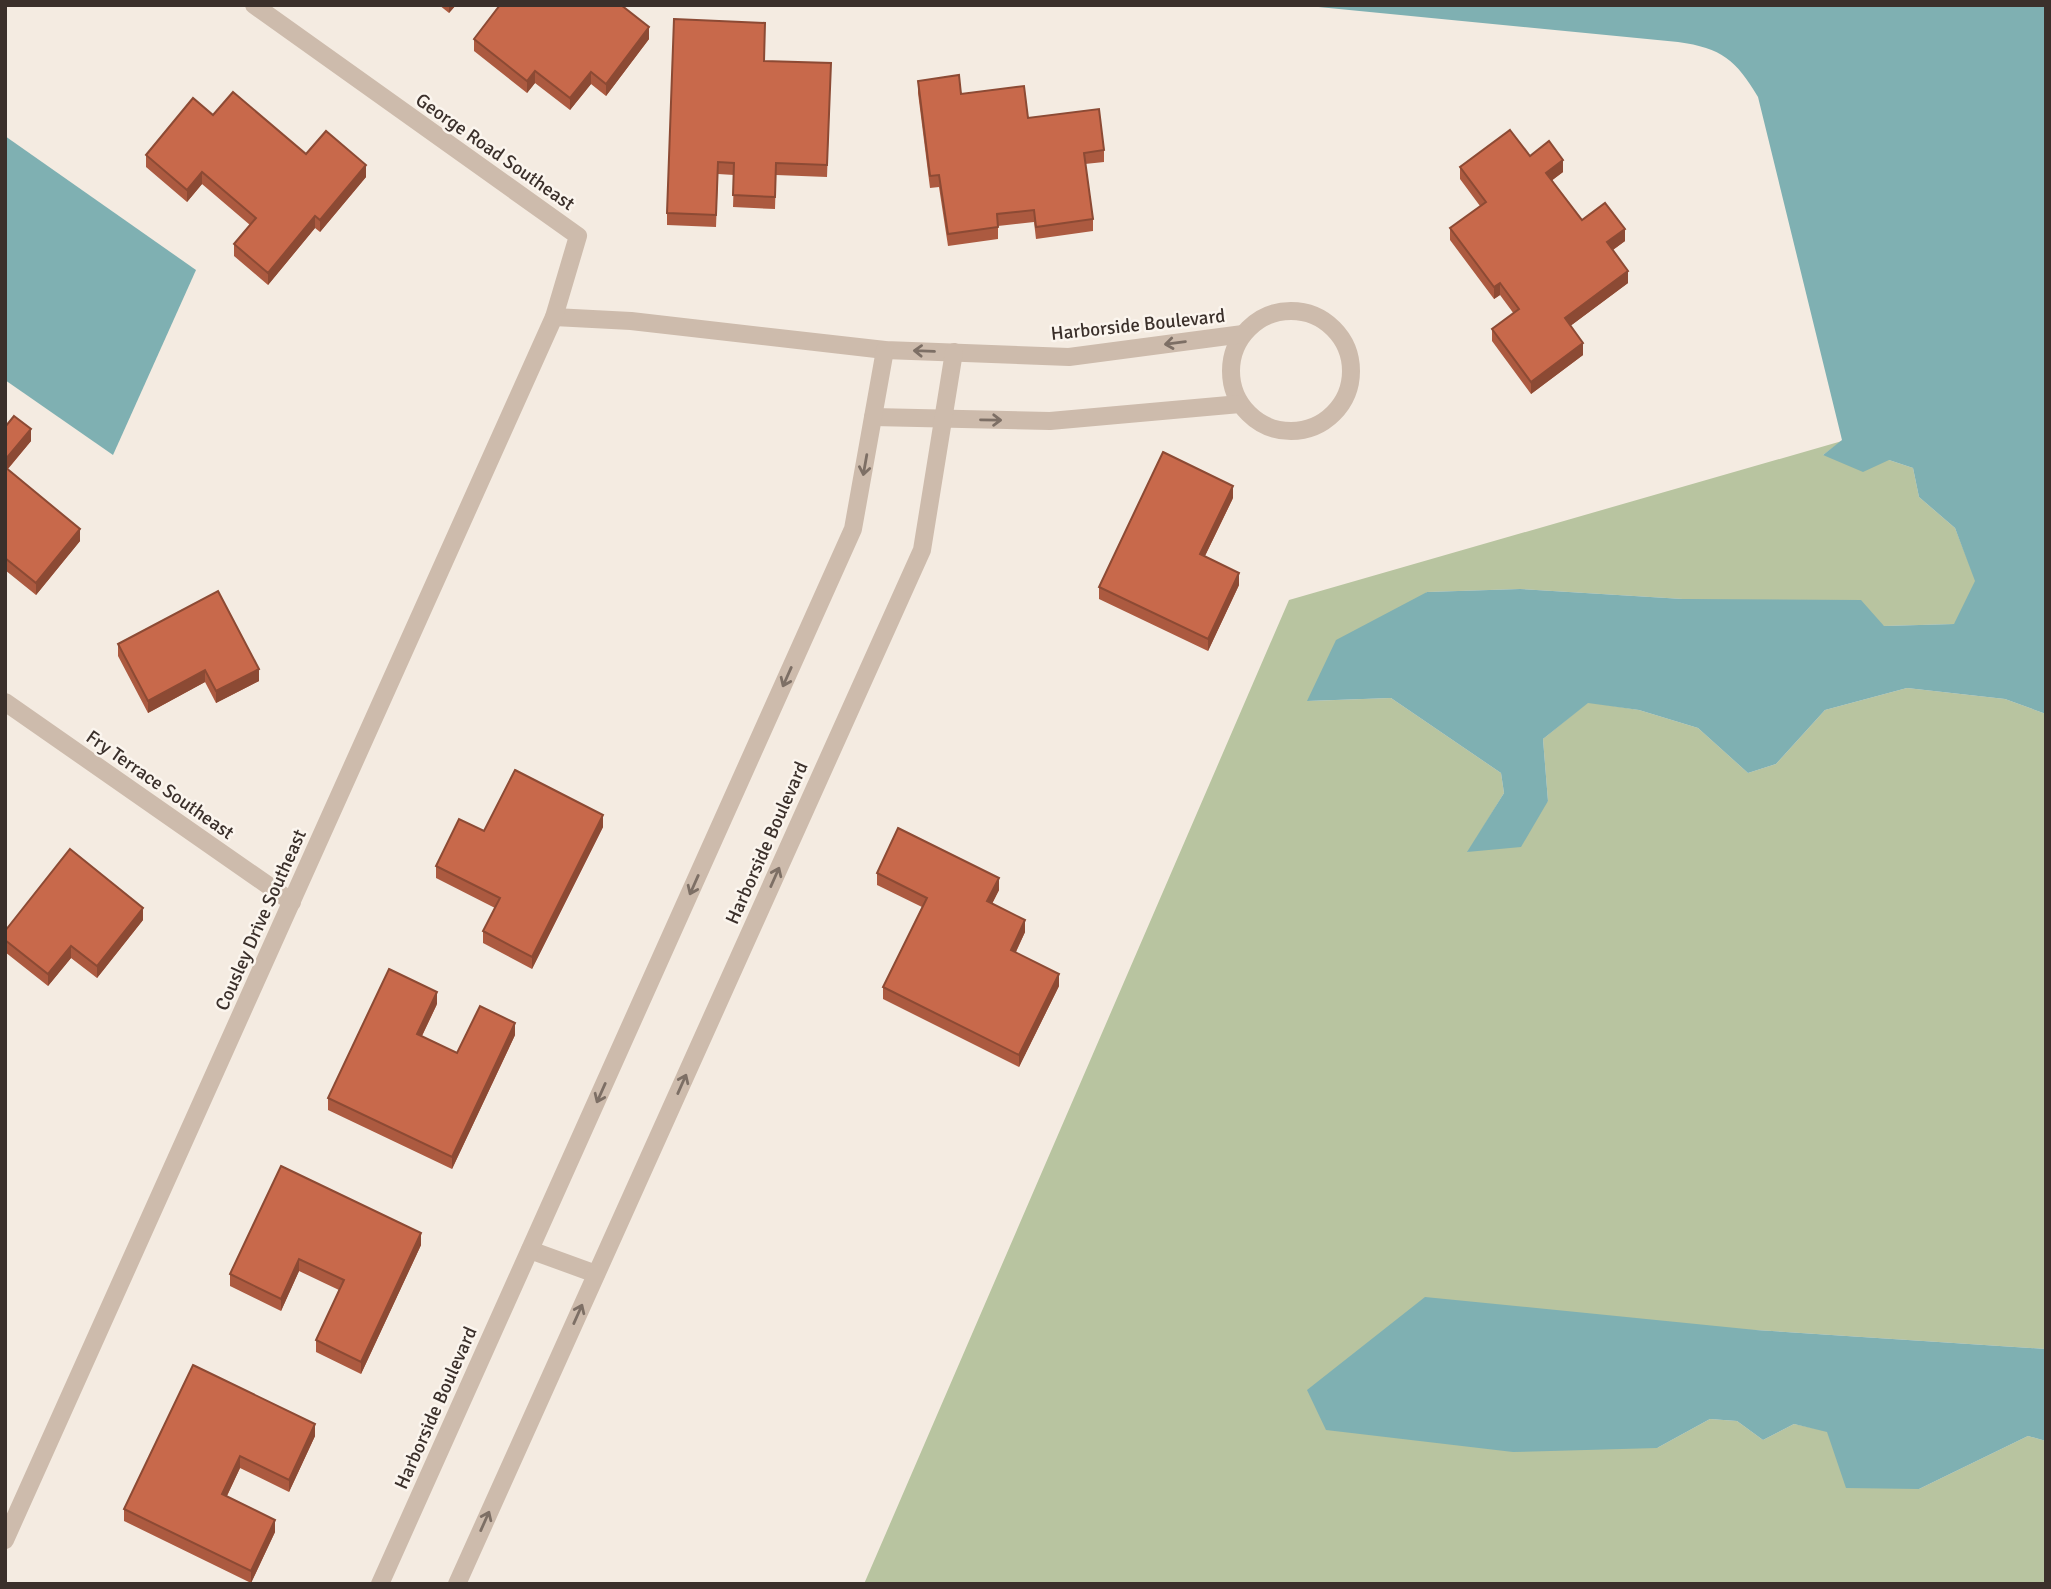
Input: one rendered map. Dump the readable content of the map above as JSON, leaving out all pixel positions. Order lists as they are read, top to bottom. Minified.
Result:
{"streets":{"street":["George Road Southeast","Harborside Boulevard","Fry Terrace Southeast","Cousley Drive Southeast"]},"crossings":[["George Road Southeast","Cousley Drive Southeast"],["Fry Terrace Southeast","Cousley Drive Southeast"]]}
